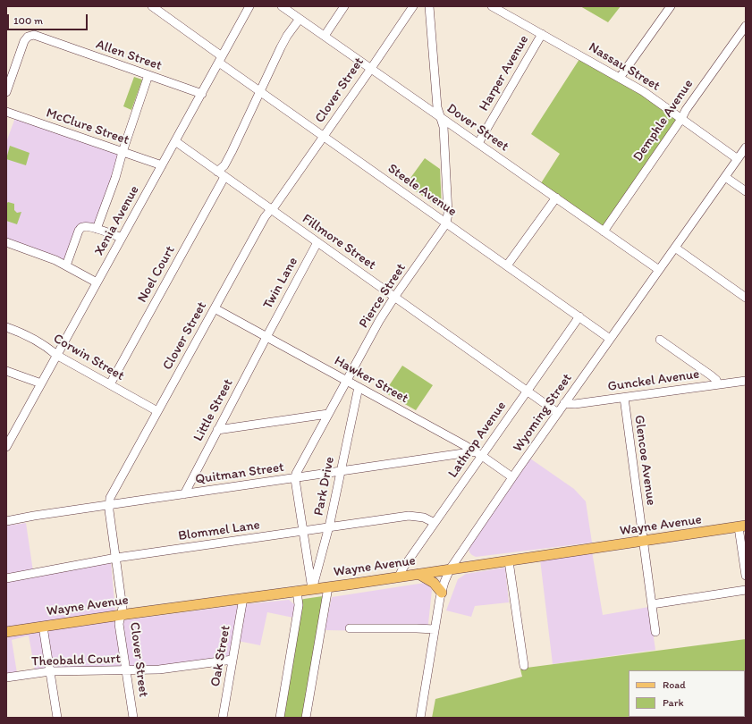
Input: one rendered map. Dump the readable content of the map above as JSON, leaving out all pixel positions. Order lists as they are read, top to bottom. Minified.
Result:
{"streets":{"main road":["Wayne Avenue"],"street":["Allen Street","Nassau Street","Harper Avenue","Clover Street","Demphle Avenue","McClure Street","Dover Street","Steele Avenue","Xenia Avenue","Fillmore Street","Noel Court","Twin Lane","Pierce Street","Corwin Street","Hawker Street","Gunckel Avenue","Little Street","Wyoming Street","Lathrop Avenue","Glencoe Avenue","Quitman Street","Park Drive","Blommel Lane","Oak Street","Theobald Court"]},"crossings":[["Allen Street","Xenia Avenue"],["Nassau Street","Harper Avenue"],["Nassau Street","Demphle Avenue"],["Nassau Street","Wyoming Street"],["Harper Avenue","Dover Street"],["Clover Street","Dover Street"],["Clover Street","Steele Avenue"],["Clover Street","Fillmore Street"],["Clover Street","Corwin Street"],["Clover Street","Hawker Street"],["Clover Street","Quitman Street"],["Clover Street","Wayne Avenue"],["Clover Street","Blommel Lane"],["Clover Street","Theobald Court"],["Demphle Avenue","Dover Street"],["McClure Street","Xenia Avenue"],["Dover Street","Noel Court"],["Dover Street","Wyoming Street"],["Steele Avenue","Xenia Avenue"],["Steele Avenue","Noel Court"],["Steele Avenue","Pierce Street"],["Steele Avenue","Wyoming Street"],["Steele Avenue","Lathrop Avenue"],["Xenia Avenue","Fillmore Street"],["Xenia Avenue","Corwin Street"],["Fillmore Street","Noel Court"],["Fillmore Street","Twin Lane"],["Fillmore Street","Pierce Street"],["Fillmore Street","Wyoming Street"],["Fillmore Street","Lathrop Avenue"],["Noel Court","Corwin Street"],["Twin Lane","Hawker Street"],["Twin Lane","Little Street"],["Pierce Street","Hawker Street"],["Pierce Street","Quitman Street"],["Pierce Street","Park Drive"],["Pierce Street","Wayne Avenue"],["Pierce Street","Blommel Lane"],["Hawker Street","Little Street"],["Hawker Street","Wyoming Street"],["Hawker Street","Lathrop Avenue"],["Hawker Street","Quitman Street"],["Hawker Street","Park Drive"],["Gunckel Avenue","Wyoming Street"],["Gunckel Avenue","Glencoe Avenue"],["Little Street","Quitman Street"],["Wyoming Street","Wayne Avenue"],["Lathrop Avenue","Quitman Street"],["Lathrop Avenue","Wayne Avenue"],["Lathrop Avenue","Blommel Lane"],["Glencoe Avenue","Wayne Avenue"],["Quitman Street","Park Drive"],["Park Drive","Wayne Avenue"],["Park Drive","Blommel Lane"],["Wayne Avenue","Oak Street"],["Oak Street","Theobald Court"]],"legend":["Road","Park"],"scale_bar":"100 m"}
